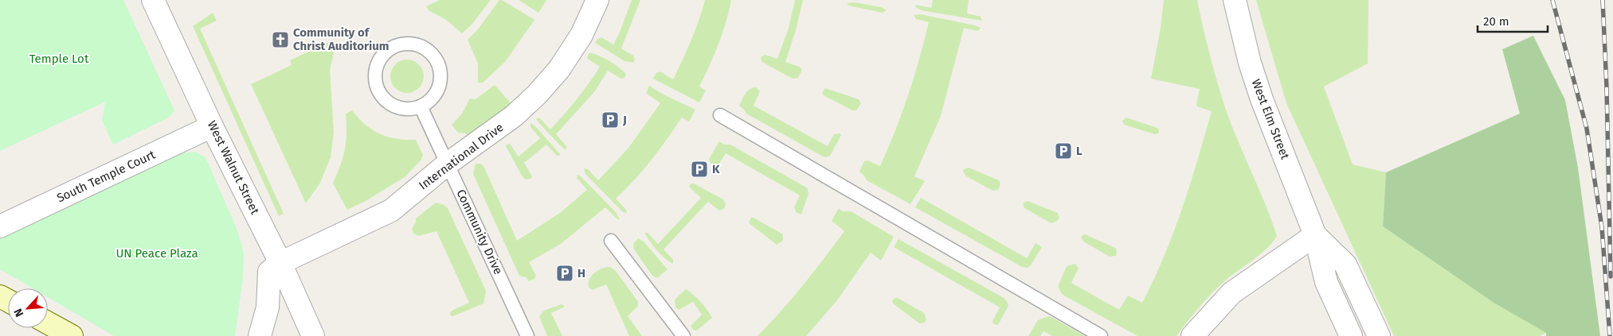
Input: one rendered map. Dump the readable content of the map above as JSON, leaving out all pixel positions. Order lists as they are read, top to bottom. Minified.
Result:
{"streets":{"street":["West Elm Street","International Drive","West Walnut Street","South Temple Court"],"lane":["Community Drive"]},"crossings":[["International Drive","West Walnut Street"],["International Drive","Community Drive"],["West Walnut Street","South Temple Court"]],"parks":["Temple Lot","UN Peace Plaza"],"places":{"church":["Community of Christ Auditorium"],"parking":["J","L","K","H"]},"scale_bar":"20 m","north":"bottom left"}
